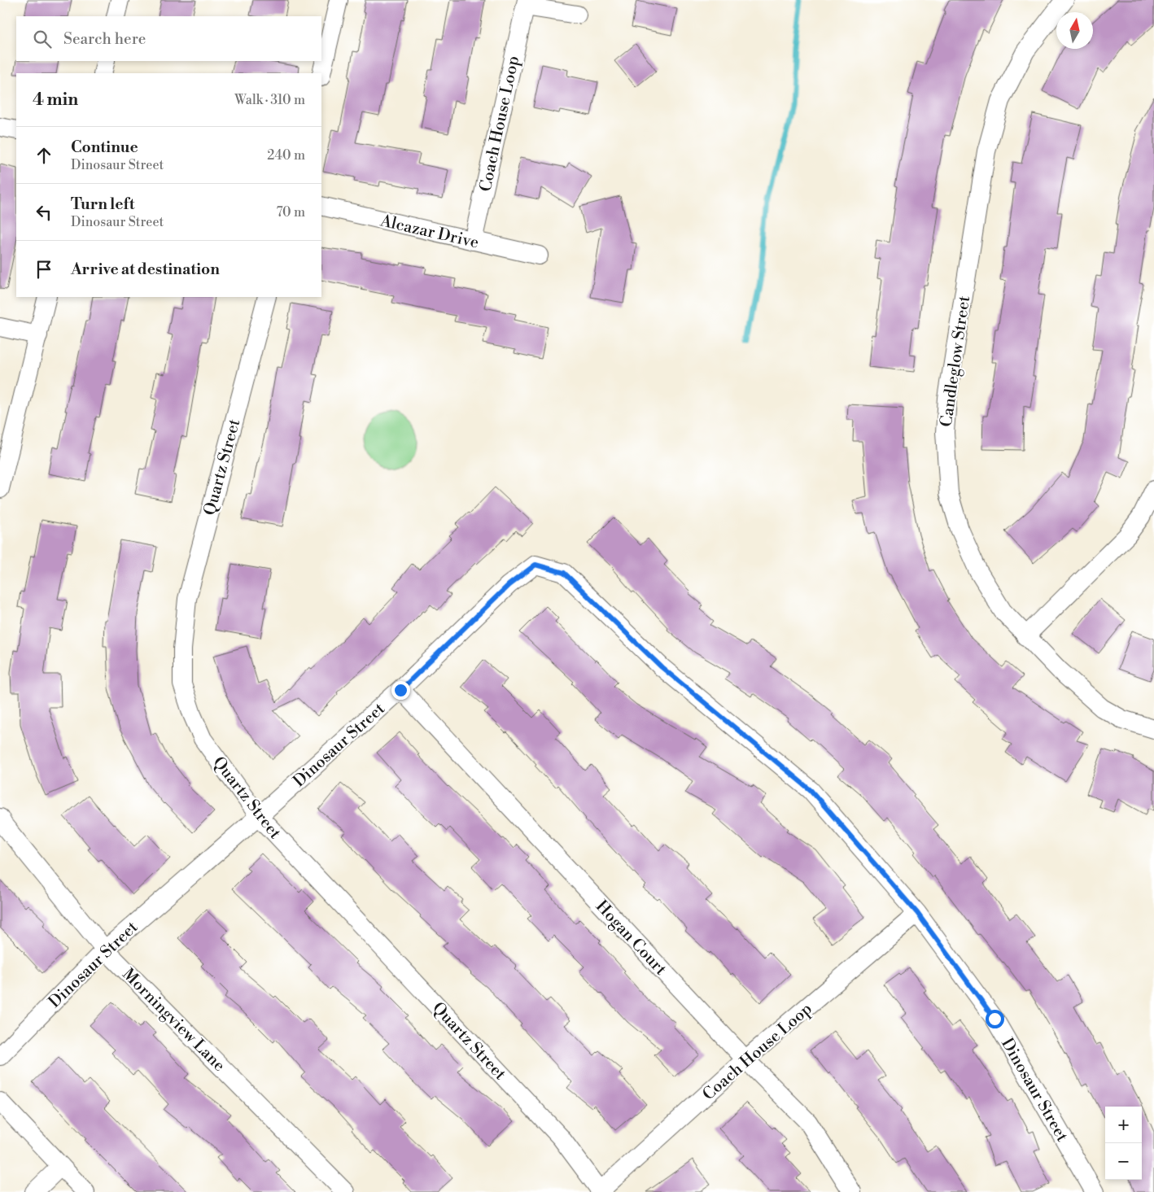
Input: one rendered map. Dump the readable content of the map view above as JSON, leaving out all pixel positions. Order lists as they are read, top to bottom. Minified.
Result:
{"streets":{"street":["Coach House Loop","Alcazar Drive","Candleglow Street","Quartz Street","Dinosaur Street","Hogan Court","Morningview Lane"]},"crossings":[["Coach House Loop","Alcazar Drive"],["Coach House Loop","Quartz Street"],["Coach House Loop","Dinosaur Street"],["Coach House Loop","Hogan Court"],["Quartz Street","Dinosaur Street"],["Dinosaur Street","Hogan Court"],["Dinosaur Street","Morningview Lane"]],"north":"top","page":{"search":"Search here","heading":["4 min","Walk · 310 m"],"list":[["Continue","Dinosaur Street","240 m"],["Turn left","Dinosaur Street","70 m"],"Arrive at destination"],"map_buttons":["+","−"]}}
